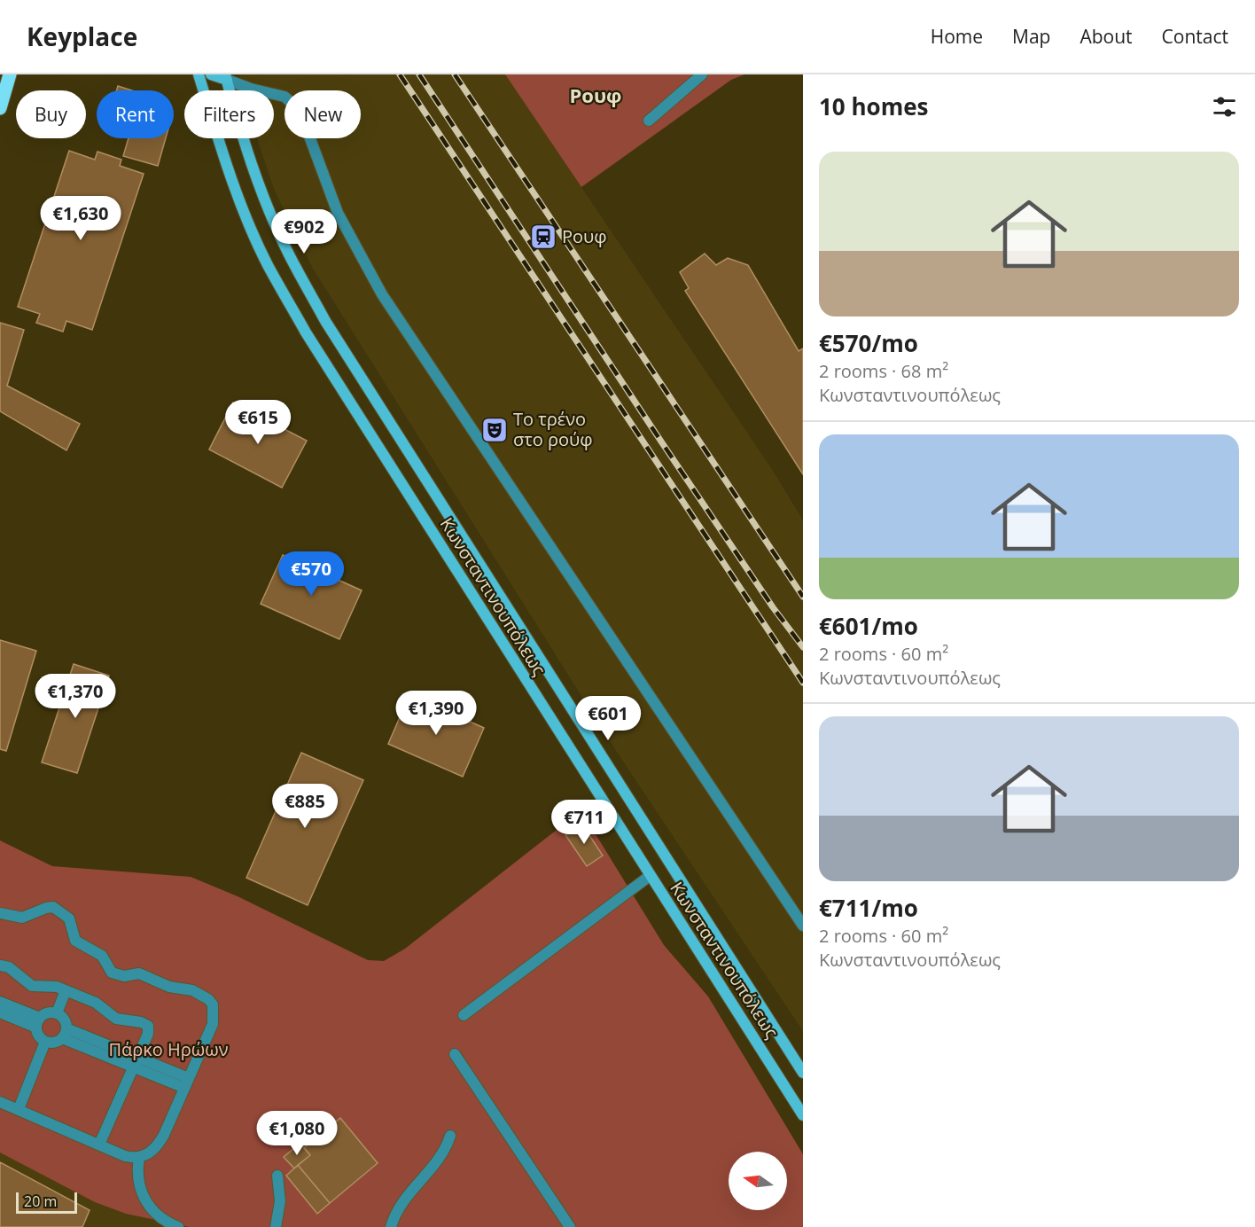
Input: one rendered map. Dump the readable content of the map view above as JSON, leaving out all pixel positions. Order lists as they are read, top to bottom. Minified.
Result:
{"streets":{"main road":["Κωνσταντινουπόλεως"]},"districts":["Ρουφ"],"parks":["Πάρκο Ηρώων"],"places":{"station":["Ρουφ"],"theatre":["Το τρένο στο ρούφ"]},"scale_bar":"20 m","north":"left","page":{"header":"Keyplace","nav":["Home","Map","About","Contact"],"heading":"10 homes","chip":["Buy","Rent","Filters","New"],"list":[{"name":"€570/mo","note":"2 rooms · 68 m² · Κωνσταντινουπόλεως"},{"name":"€601/mo","note":"2 rooms · 60 m² · Κωνσταντινουπόλεως"},{"name":"€711/mo","note":"2 rooms · 60 m² · Κωνσταντινουπόλεως"}],"price":["€1,630","€902","€615","€570","€1,370","€1,390","€601","€885","€711","€1,080"],"scale":"20 m"}}
